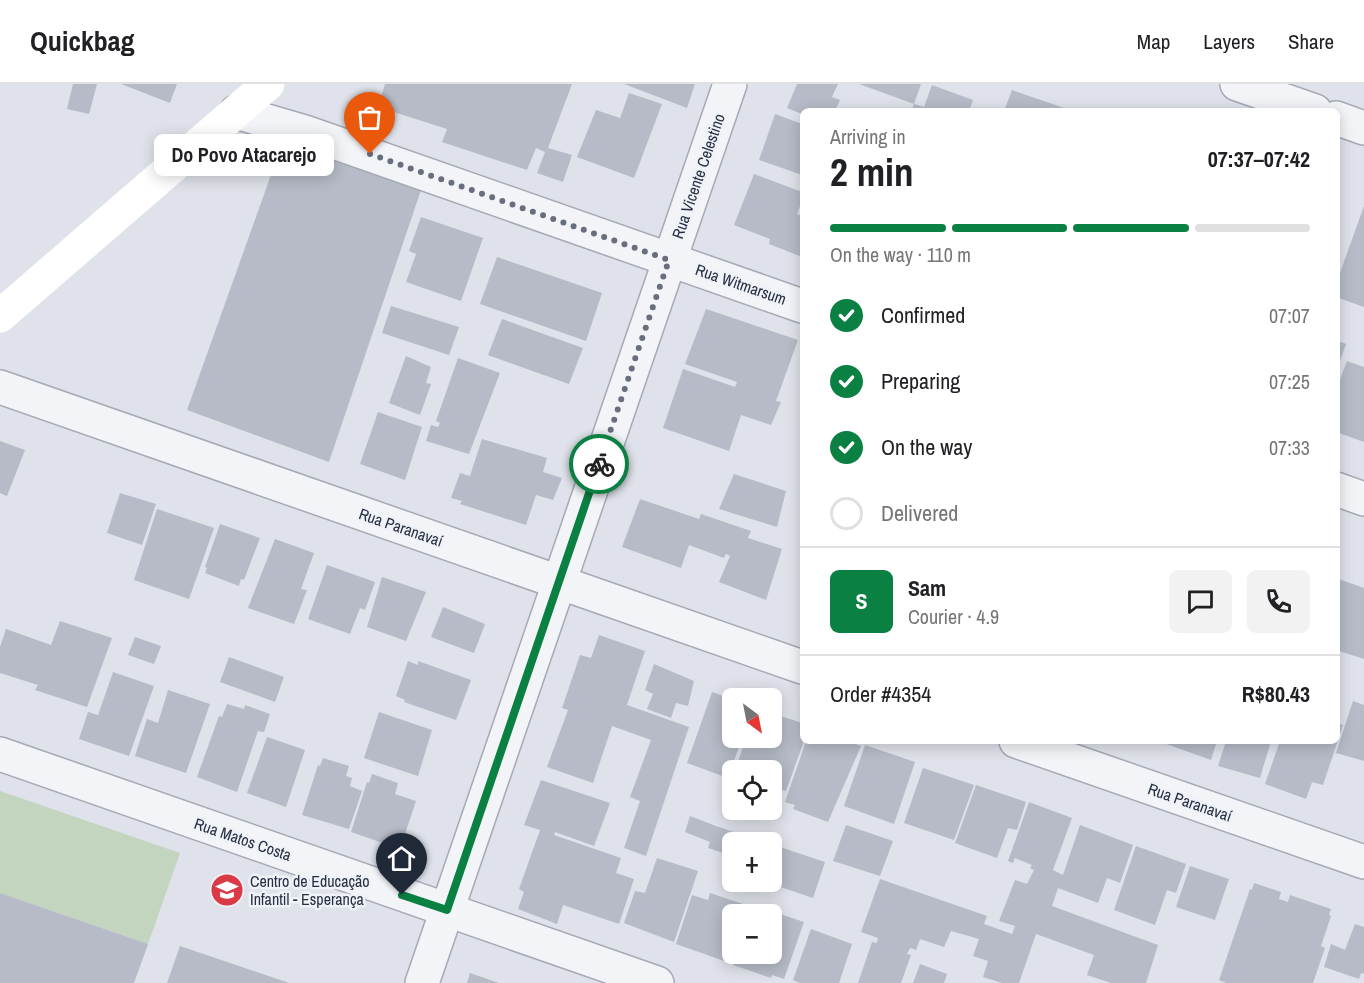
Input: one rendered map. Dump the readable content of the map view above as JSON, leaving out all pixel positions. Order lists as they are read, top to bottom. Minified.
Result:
{"streets":{"street":["Rua Vicente Celestino","Rua Witmarsum","Rua Paranavaí","Rua Matos Costa"]},"crossings":[["Rua Vicente Celestino","Rua Witmarsum"],["Rua Vicente Celestino","Rua Paranavaí"],["Rua Vicente Celestino","Rua Matos Costa"]],"places":{"other":["Do Povo Atacarejo"],"school or university":["Centro de Educação Infantil - Esperança"]},"north":"bottom right","page":{"header":"Quickbag","nav":["Map","Layers","Share"],"heading":["2 min","Arriving in","07:37–07:42"],"panel":["Sam","Courier · 4.9","Order #4354","R$80.43"],"bubble":"Do Povo Atacarejo","bar":"On the way · 110 m","list":[["Confirmed","07:07"],["Preparing","07:25"],["On the way","07:33"],"Delivered"],"round":"S","map_buttons":["+","−"]}}
